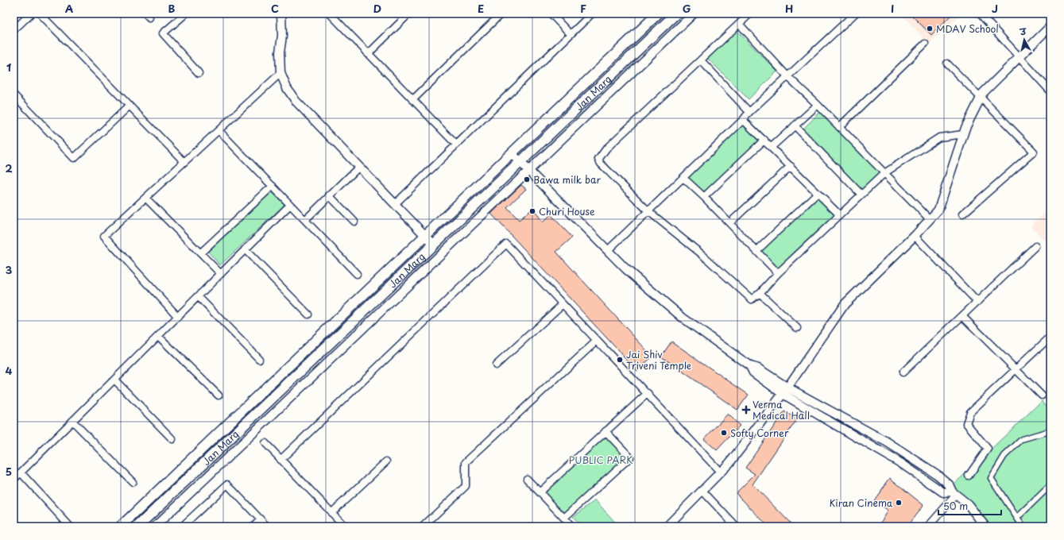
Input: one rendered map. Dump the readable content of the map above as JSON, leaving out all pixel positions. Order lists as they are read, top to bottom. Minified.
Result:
{"streets":{"main road":["Jan Marg"]},"parks":["PUBLIC PARK"],"places":{"other":["MDAV School","Bawa milk bar","Churi House","Jai Shiv Triveni Temple","Softy Corner","Kiran Cinema"],"health":["Verma Medical Hall"]},"scale_bar":"50 m","north":"top","grid":{"columns":["A","B","C","D","E","F","G","H","I","J"],"rows":["1","2","3","4","5"]}}
